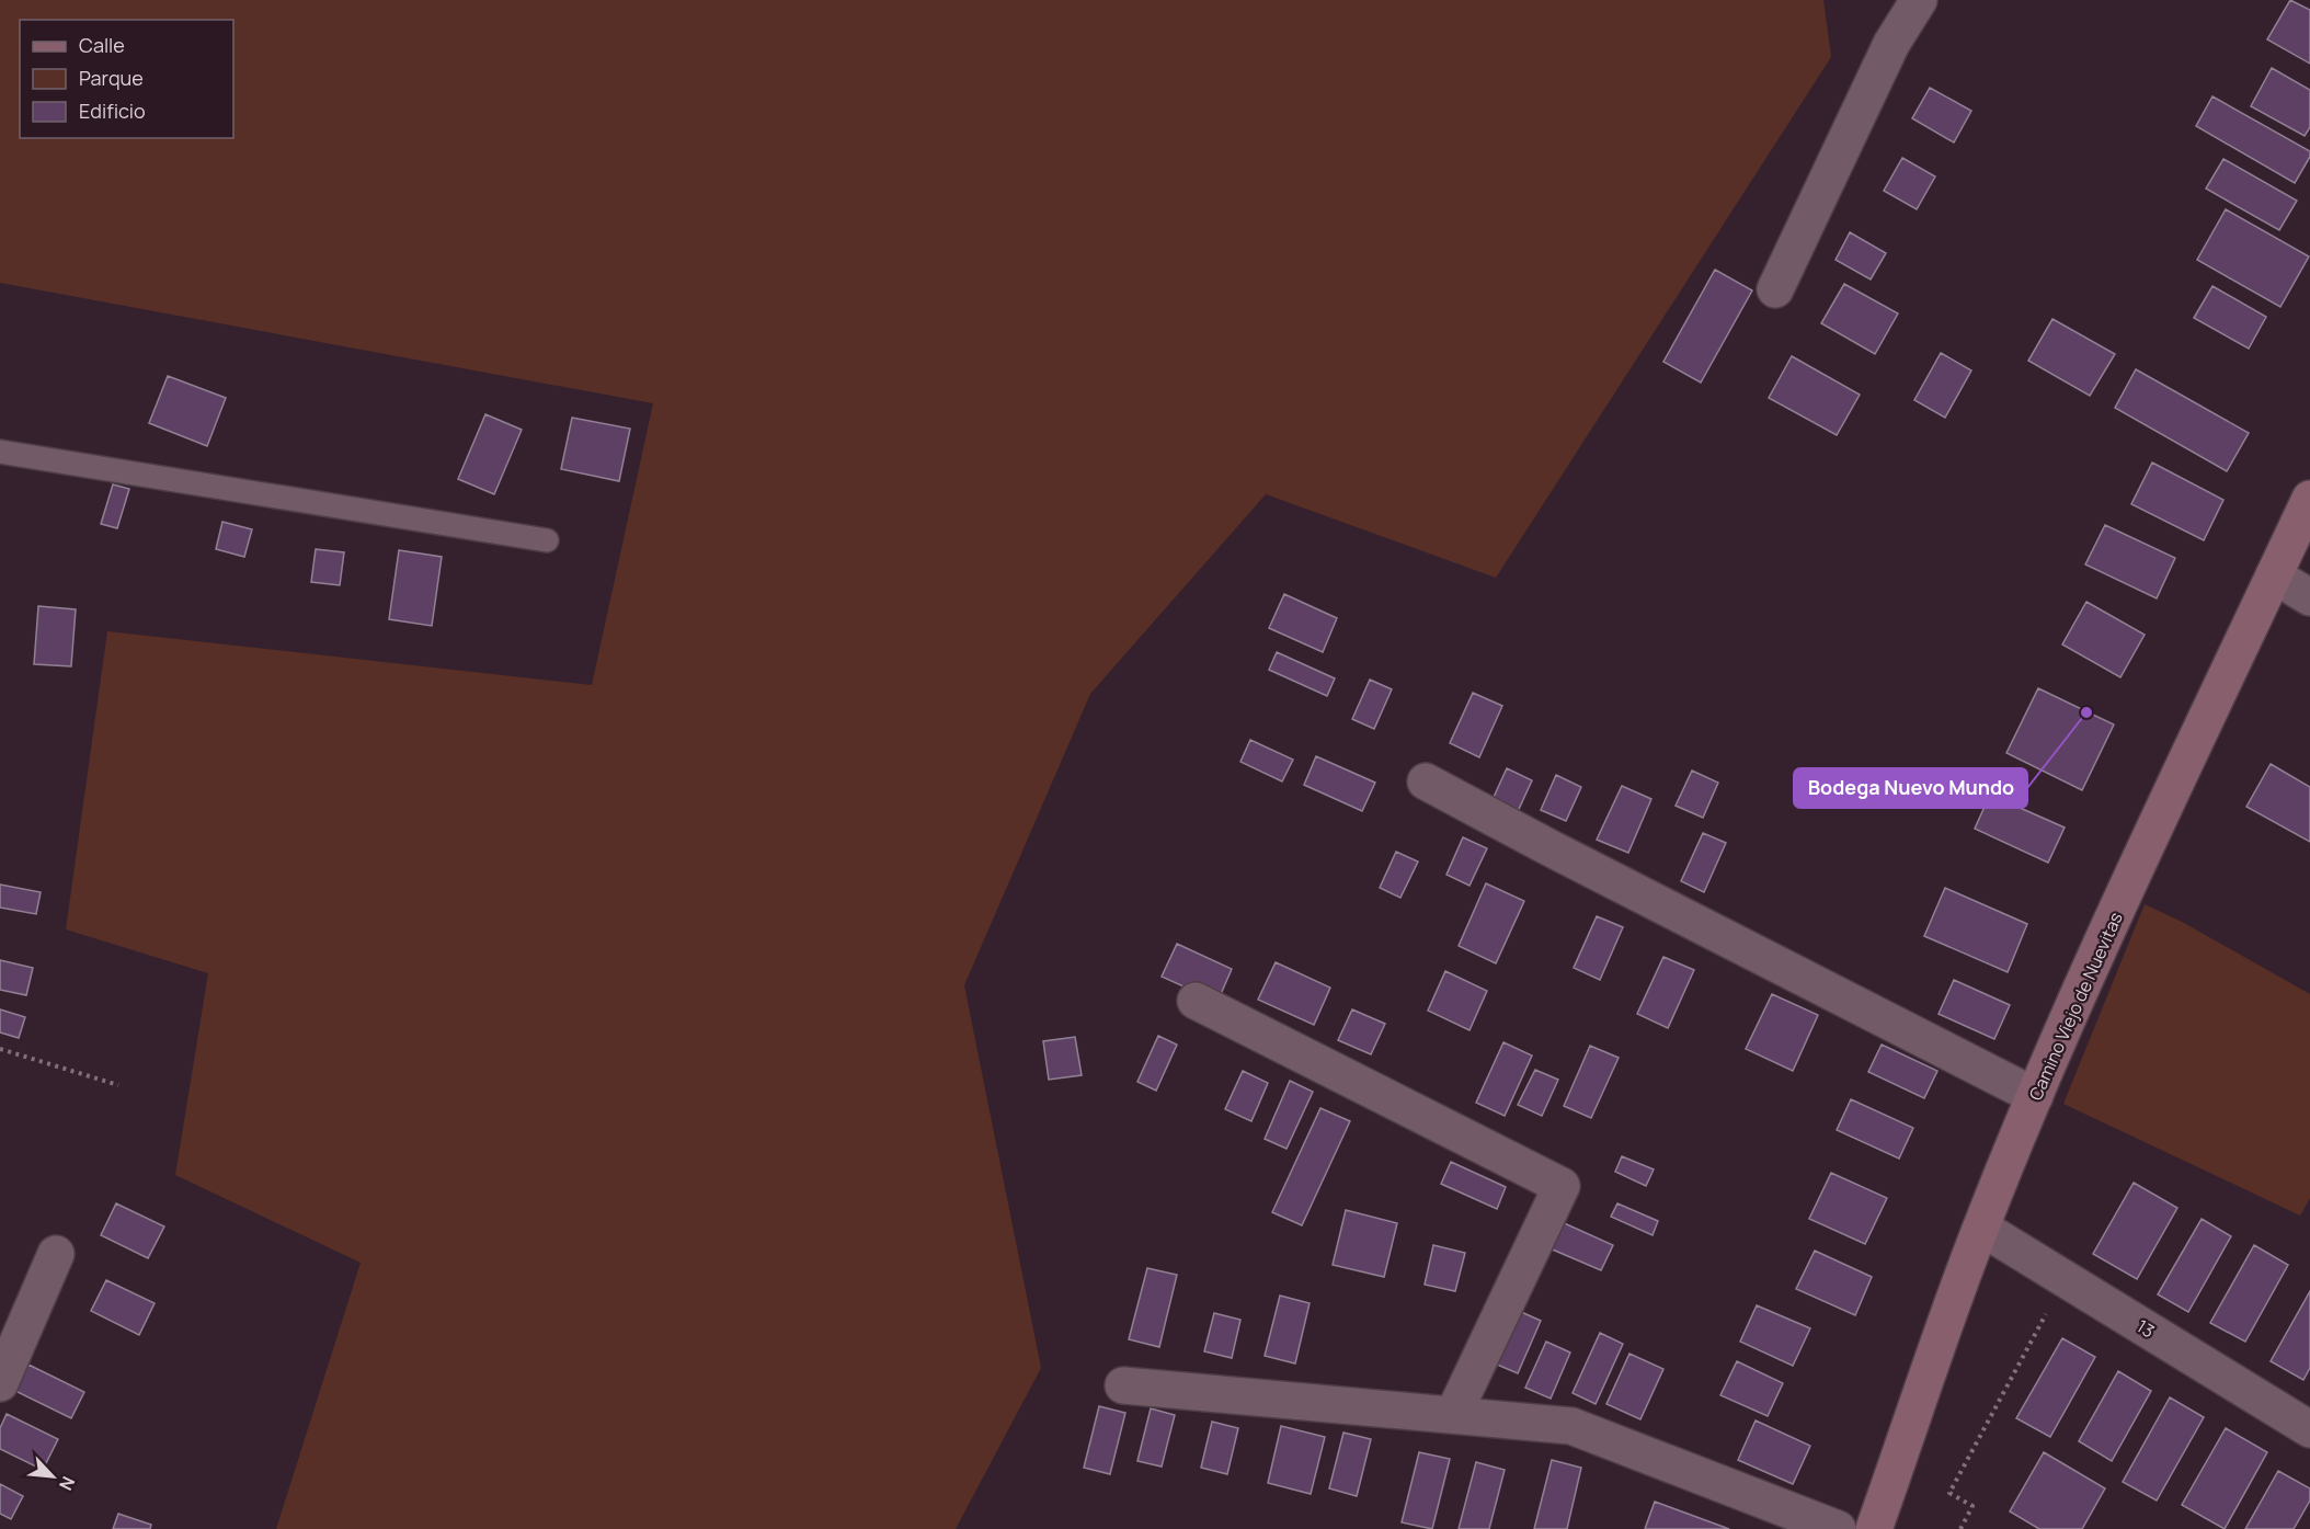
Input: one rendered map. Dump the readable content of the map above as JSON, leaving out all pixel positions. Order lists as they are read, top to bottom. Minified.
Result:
{"streets":{"street":["Camino Viejo de Nuevitas","13"]},"crossings":[["Camino Viejo de Nuevitas","13"]],"places":["Bodega Nuevo Mundo"],"legend":["Calle","Parque","Edificio"],"north":"bottom right"}
